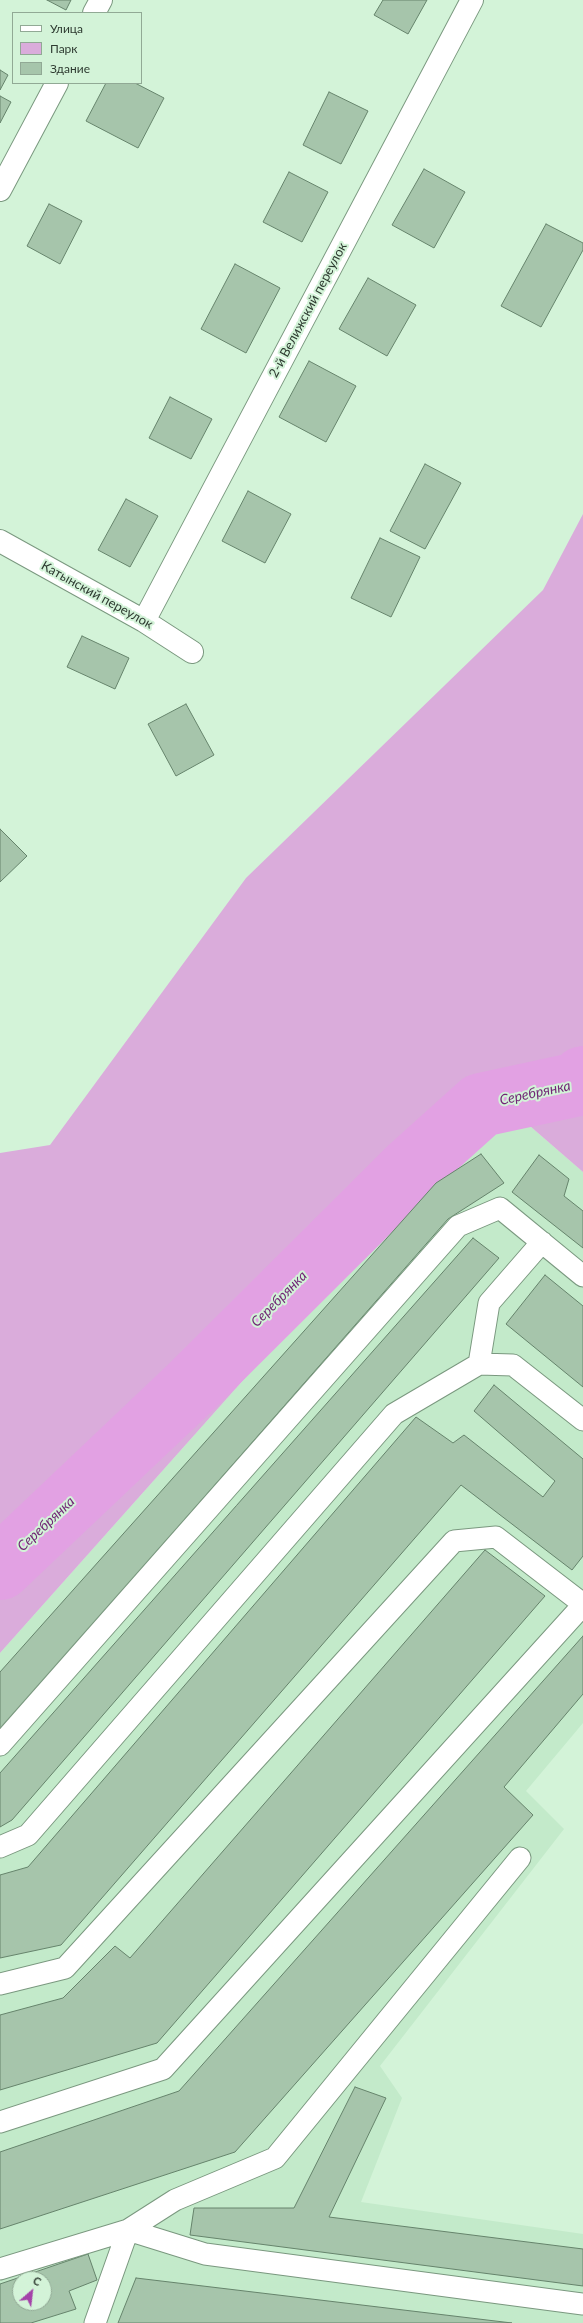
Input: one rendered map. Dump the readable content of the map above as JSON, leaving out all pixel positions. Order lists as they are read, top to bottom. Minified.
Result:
{"streets":{"street":["2-й Велижский переулок","Катынский переулок"]},"crossings":[["2-й Велижский переулок","Катынский переулок"]],"water":["Серебрянка"],"legend":["Улица","Парк","Здание"],"north":"top right"}
